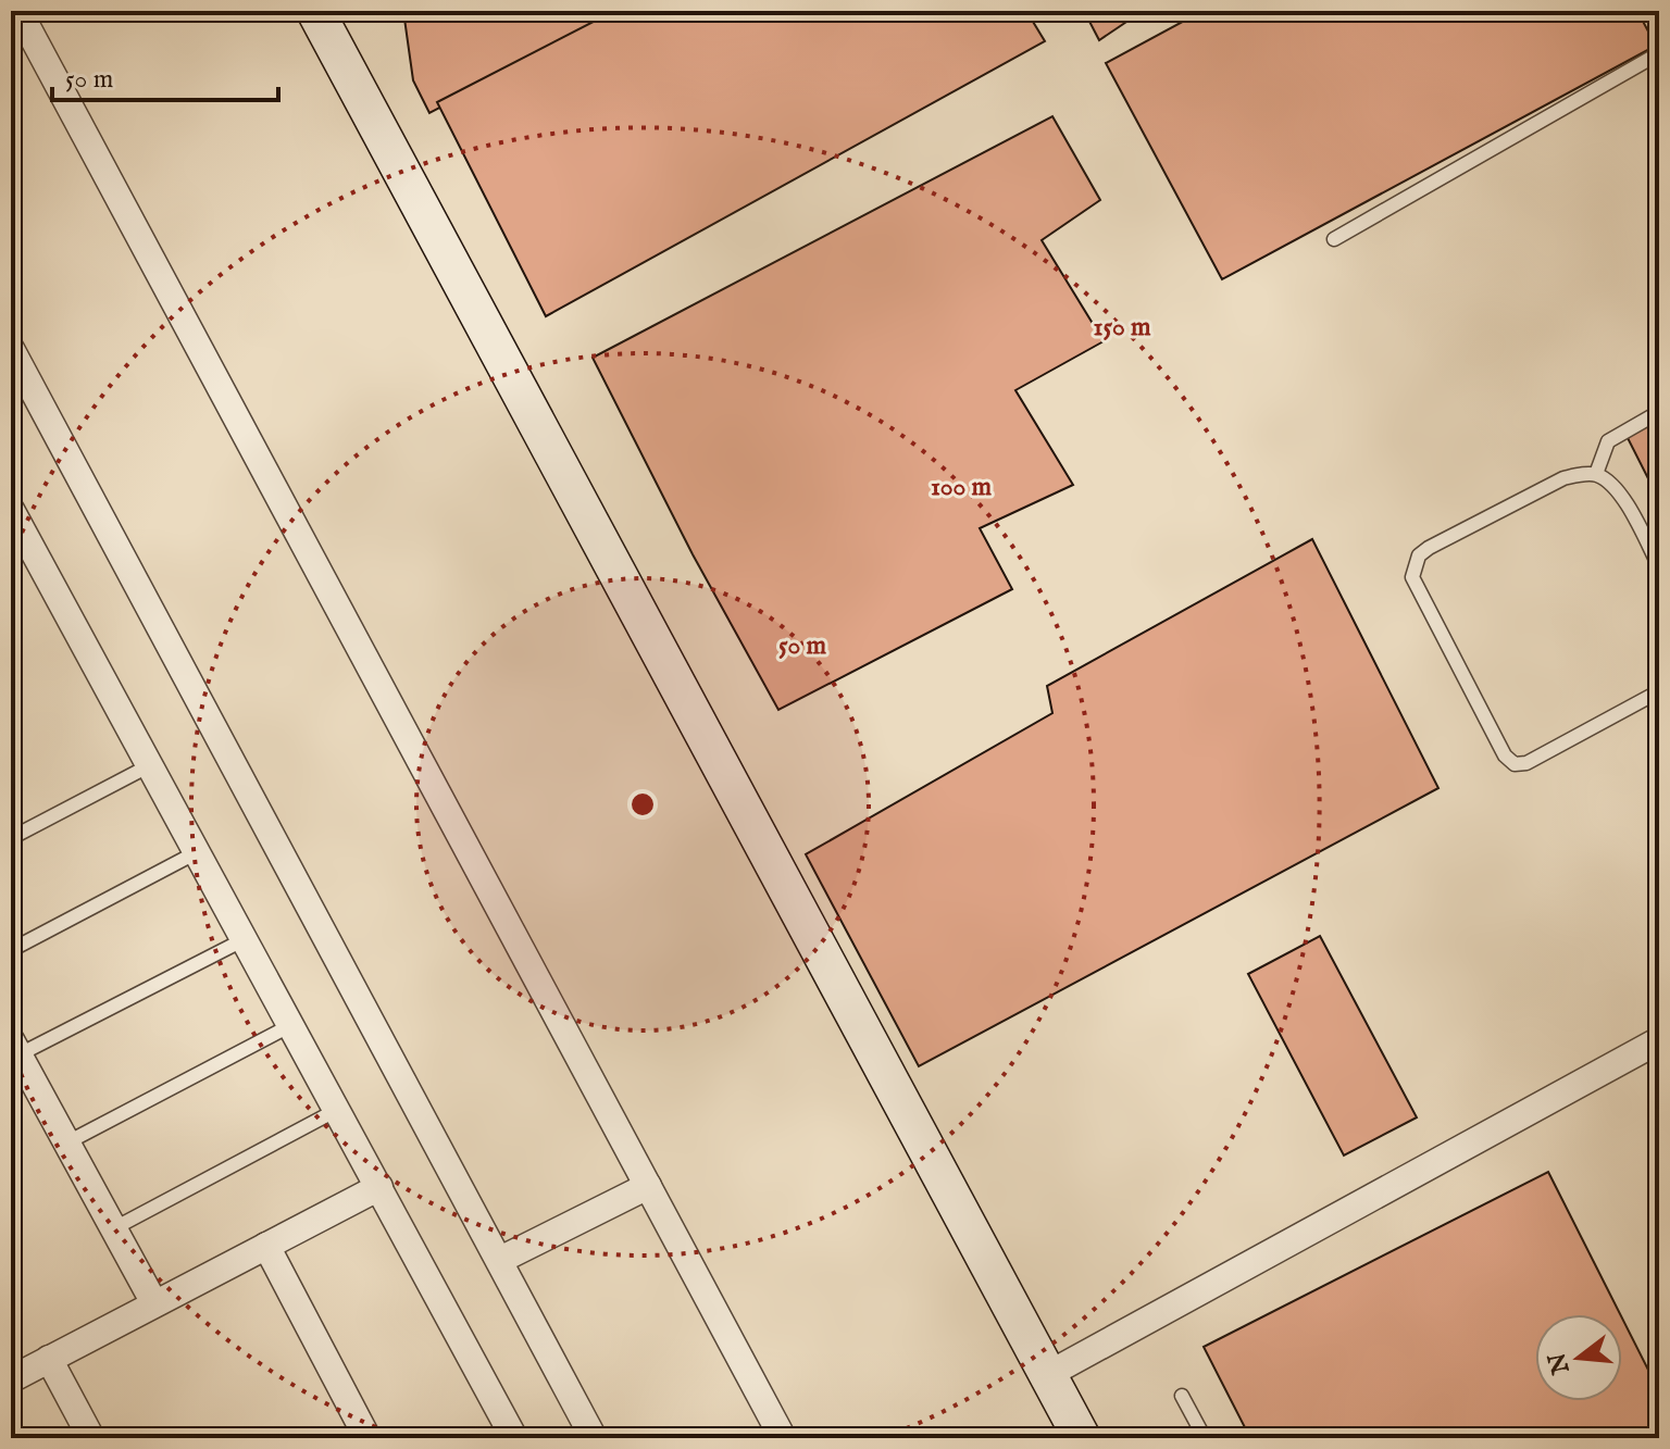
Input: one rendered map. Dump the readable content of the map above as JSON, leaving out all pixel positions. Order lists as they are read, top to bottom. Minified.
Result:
{"scale_bar":"50 m","north":"left","rings":["150 m","100 m","50 m"]}
